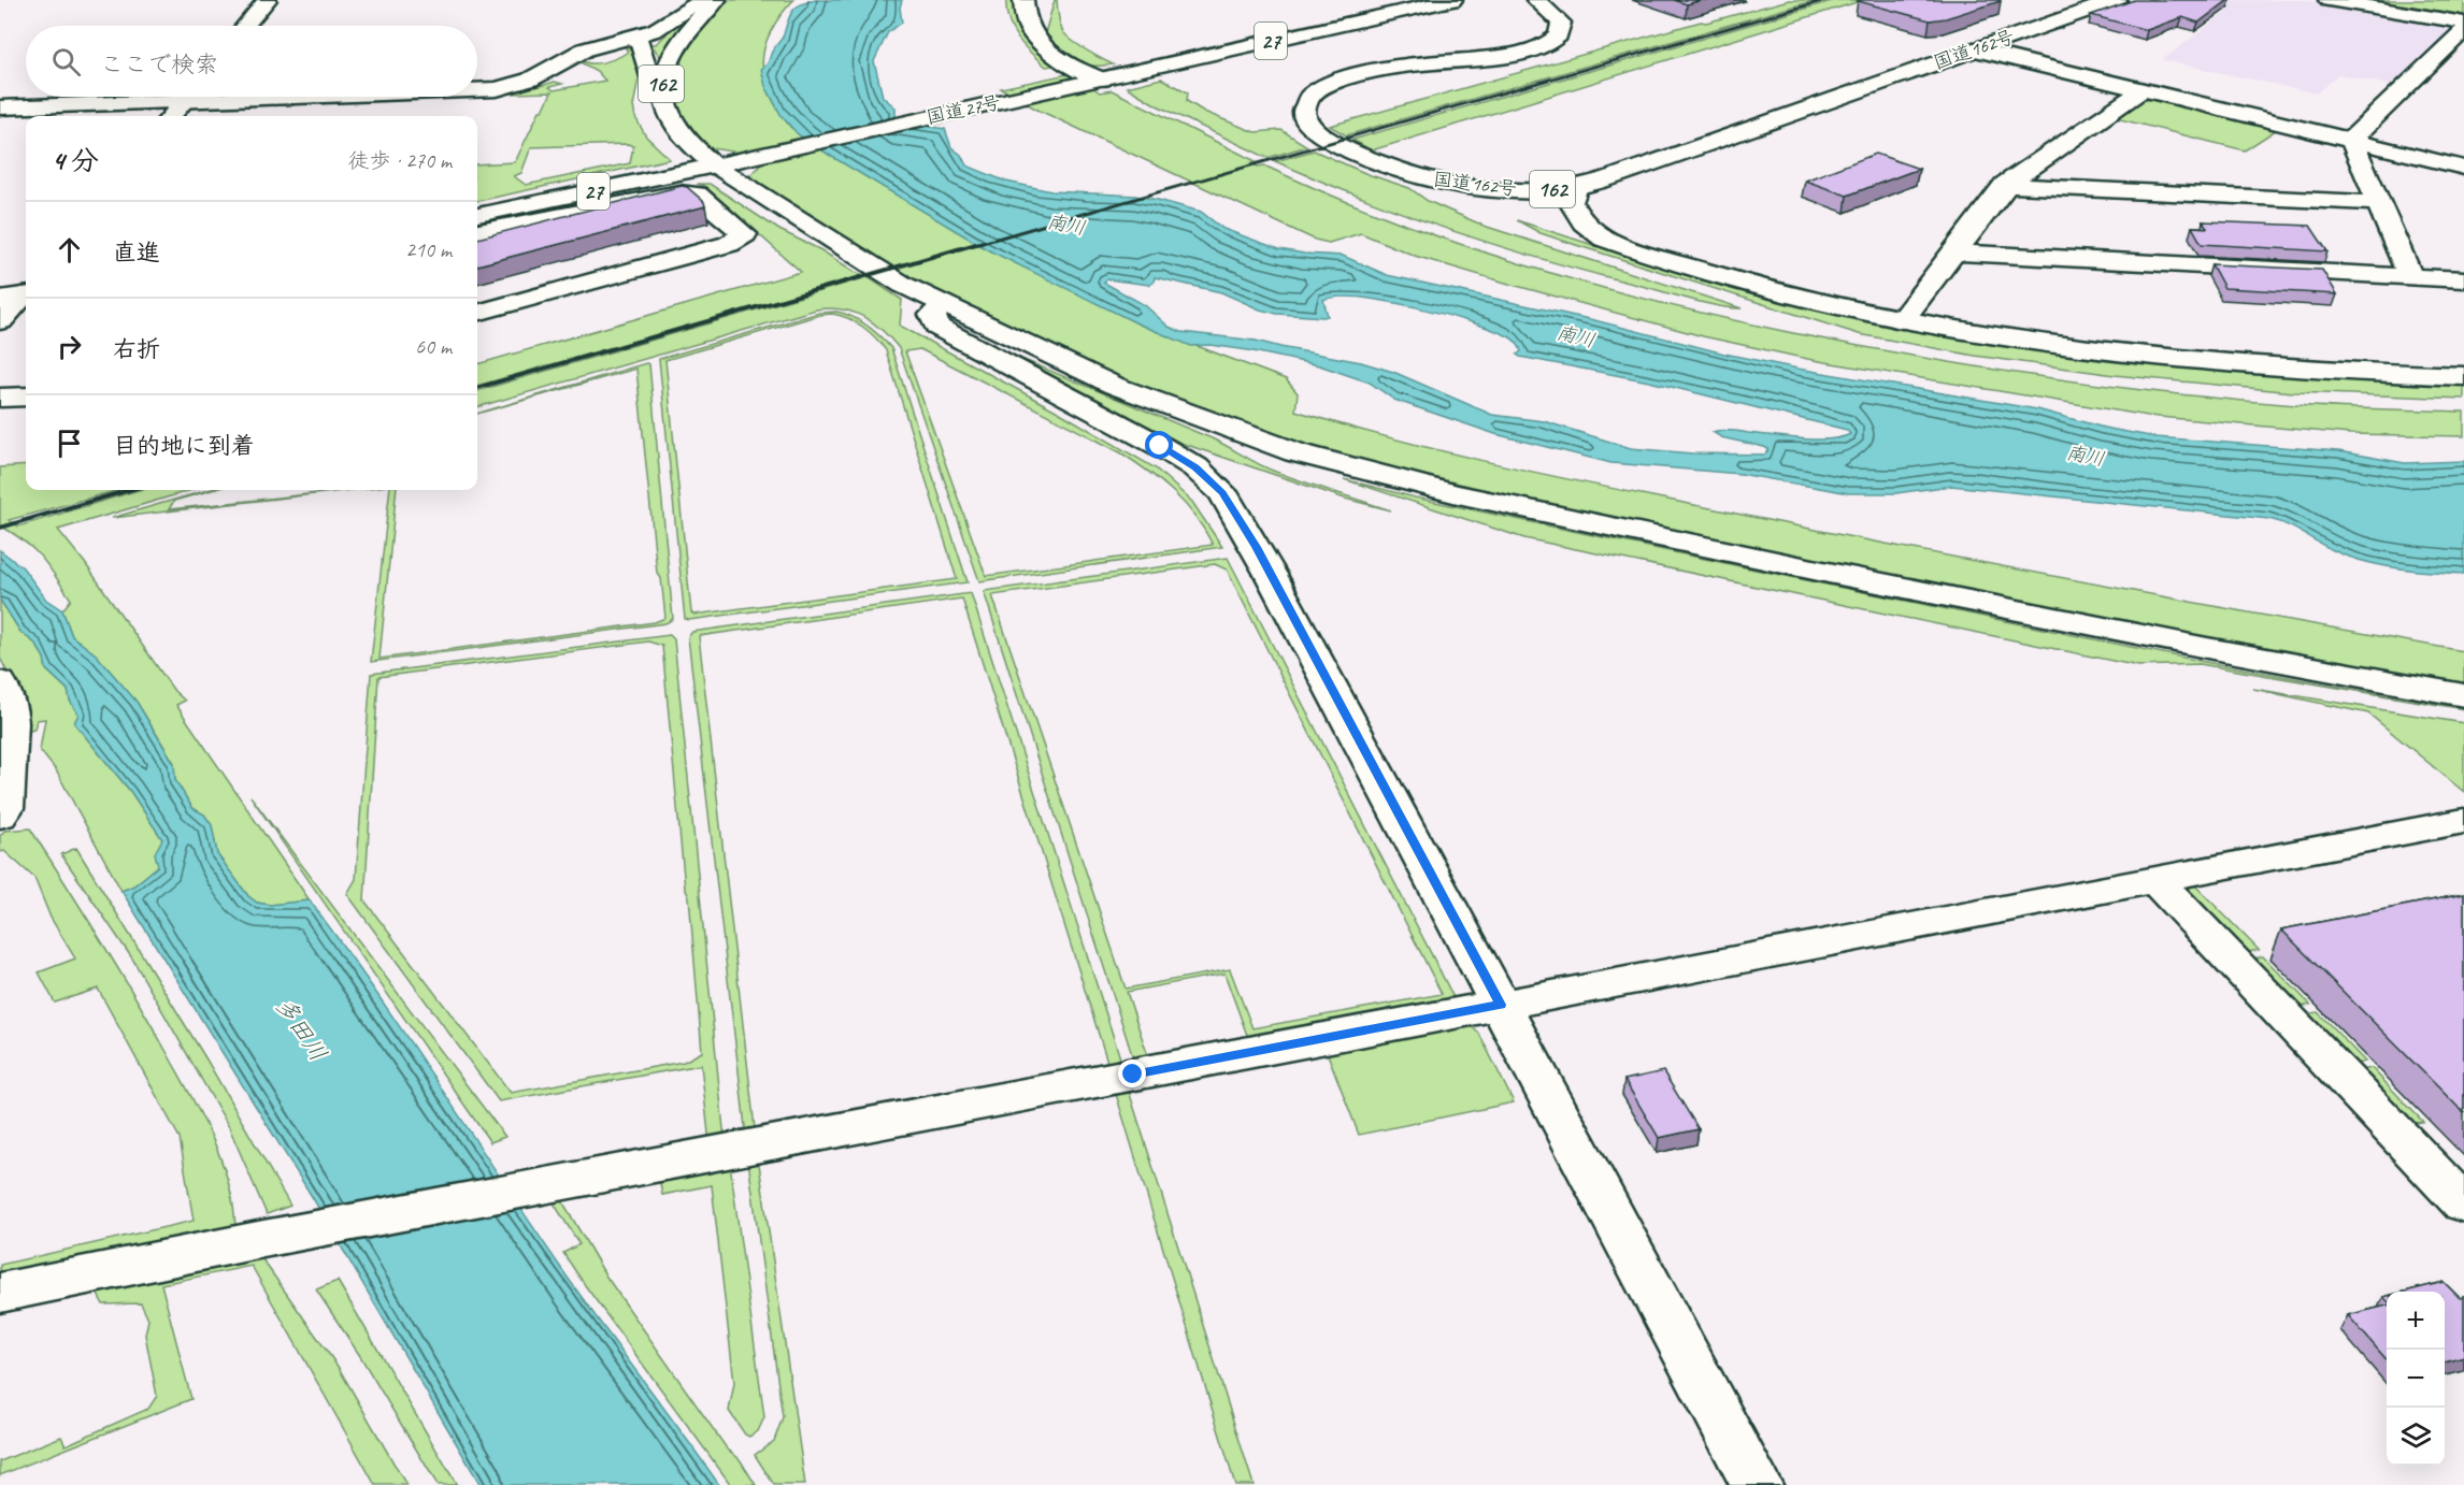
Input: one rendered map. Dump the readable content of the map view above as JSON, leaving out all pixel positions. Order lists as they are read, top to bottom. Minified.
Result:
{"streets":{"main road":["27","国道162号","162","国道27号"]},"crossings":[["162","国道27号"]],"water":["南川","多田川"],"page":{"search":"ここで検索","heading":["4 分","徒歩 · 270 m"],"list":[["直進","210 m"],["右折","60 m"],"目的地に到着"],"map_buttons":["+","−"]}}
